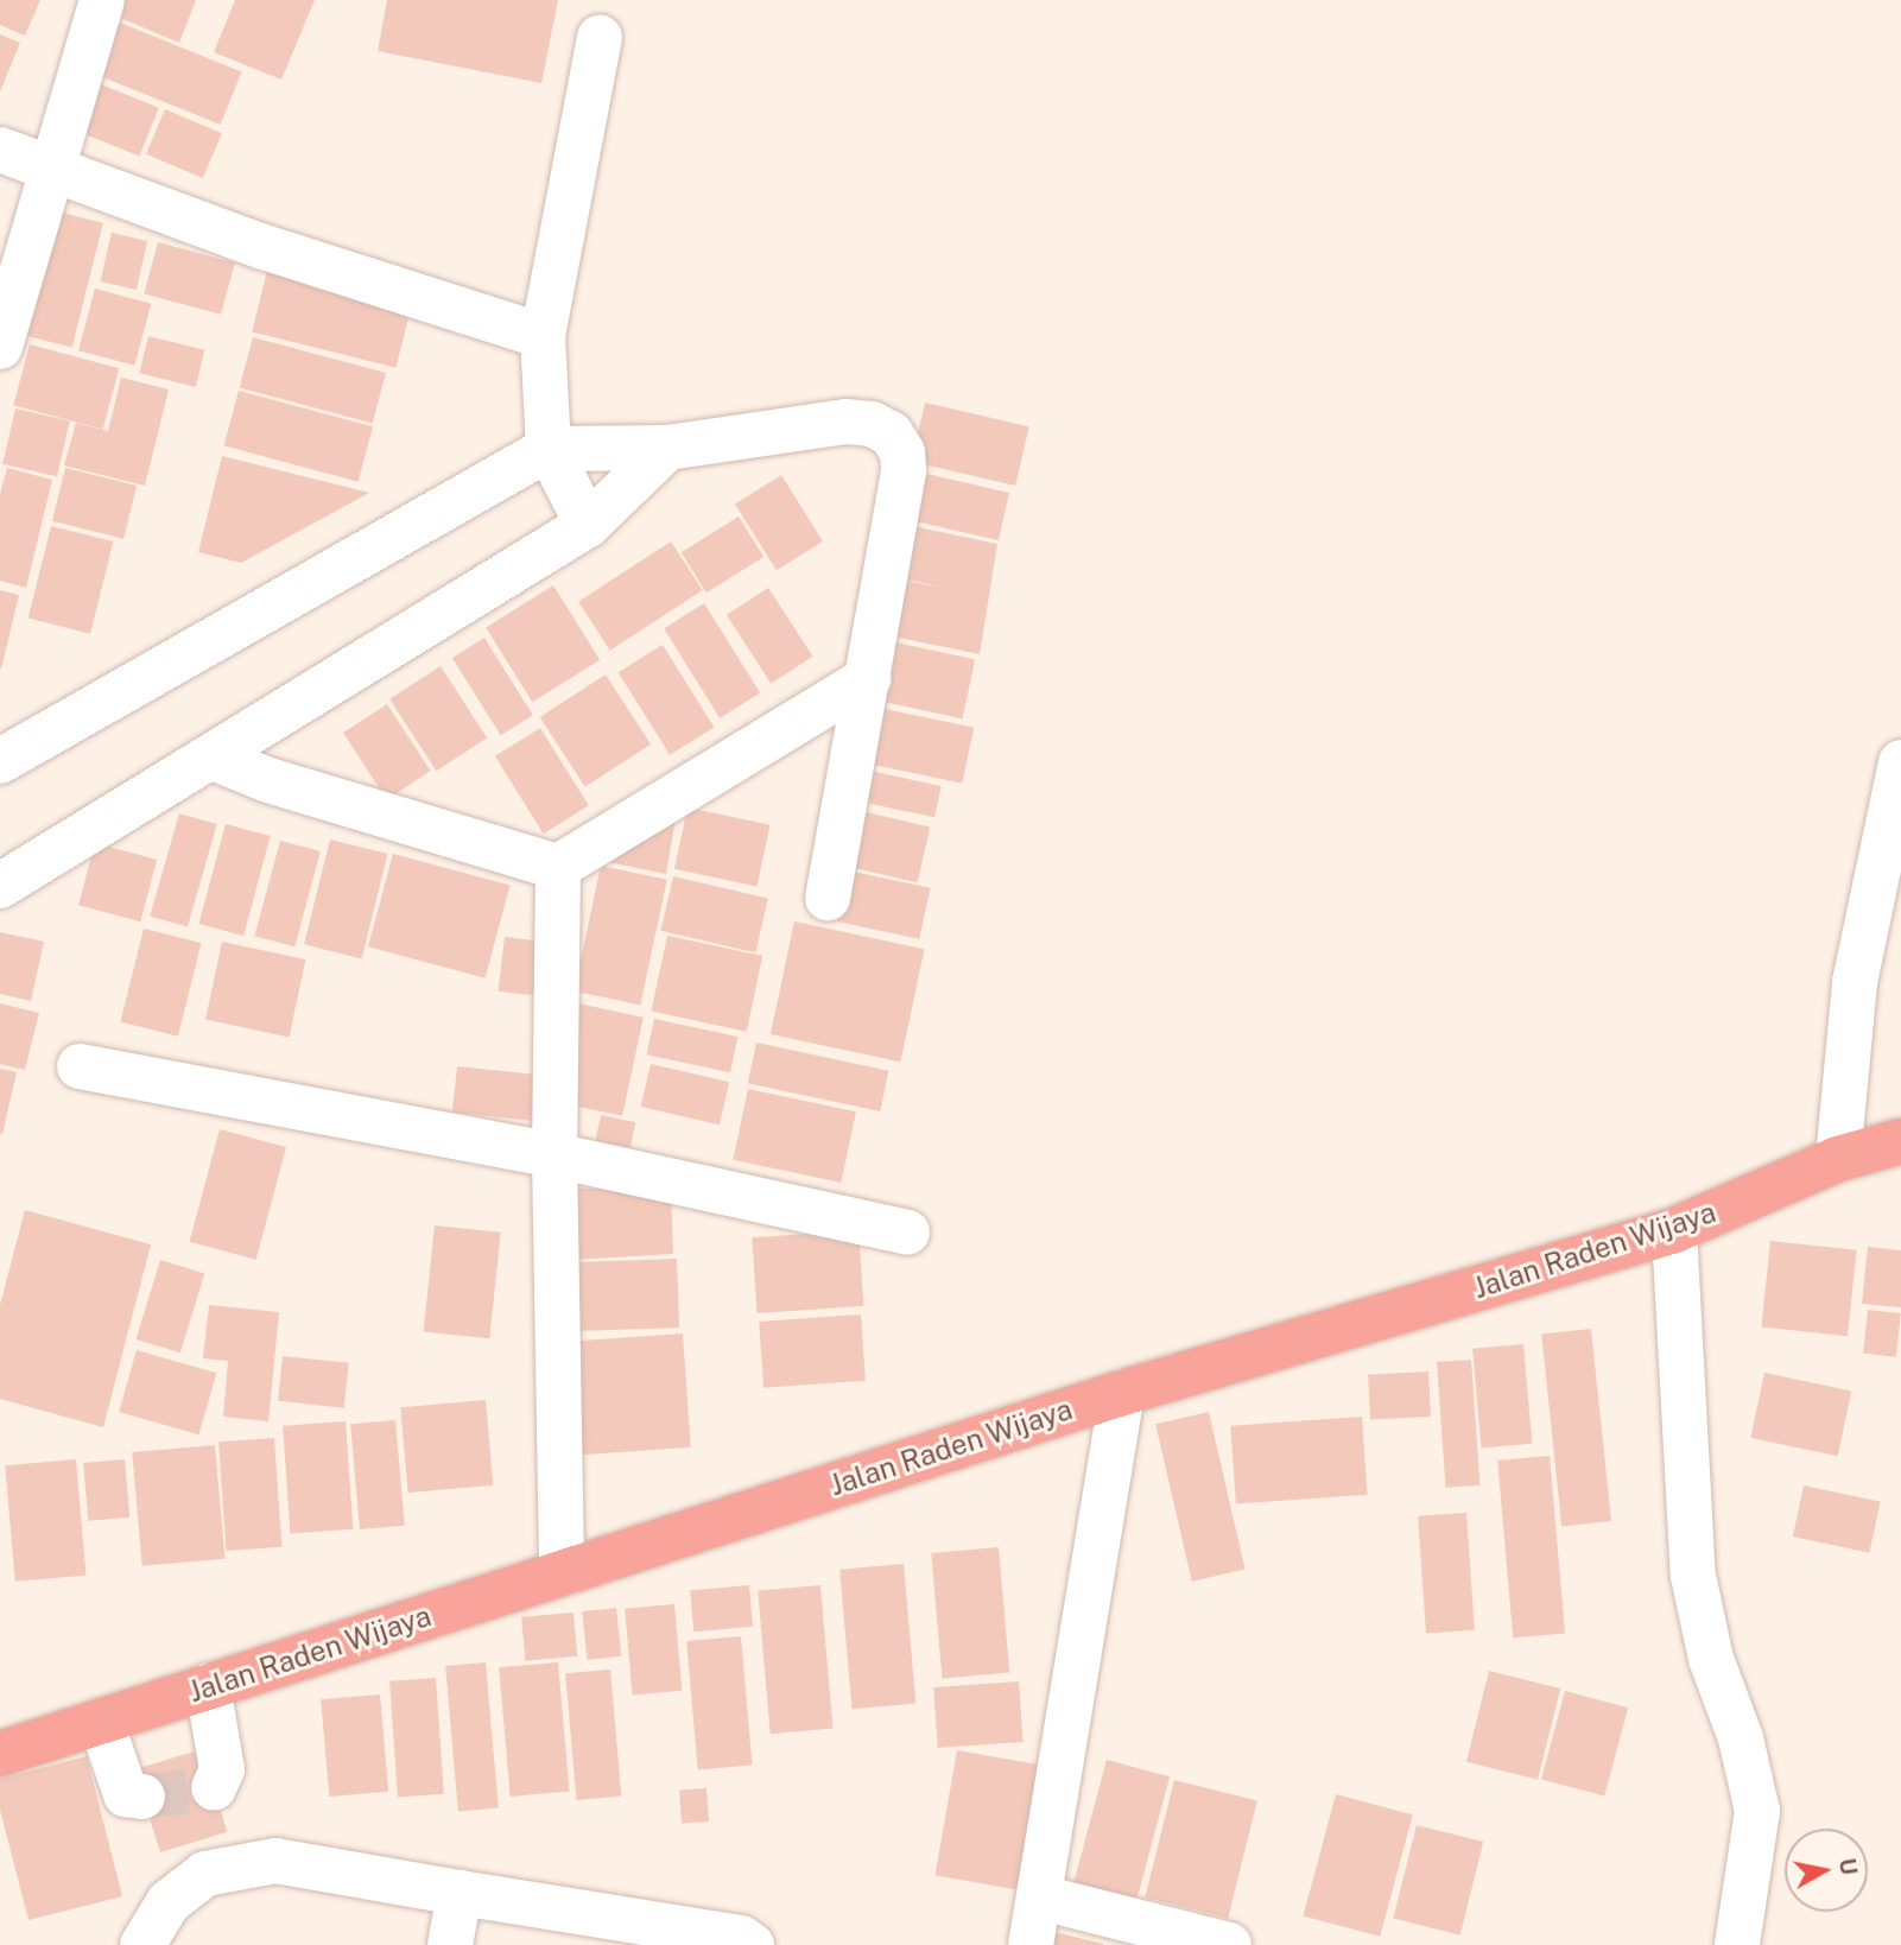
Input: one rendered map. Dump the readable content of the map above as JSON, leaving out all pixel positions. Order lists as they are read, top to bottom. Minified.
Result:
{"streets":{"highway":["Jalan Raden Wijaya"]},"north":"right"}
